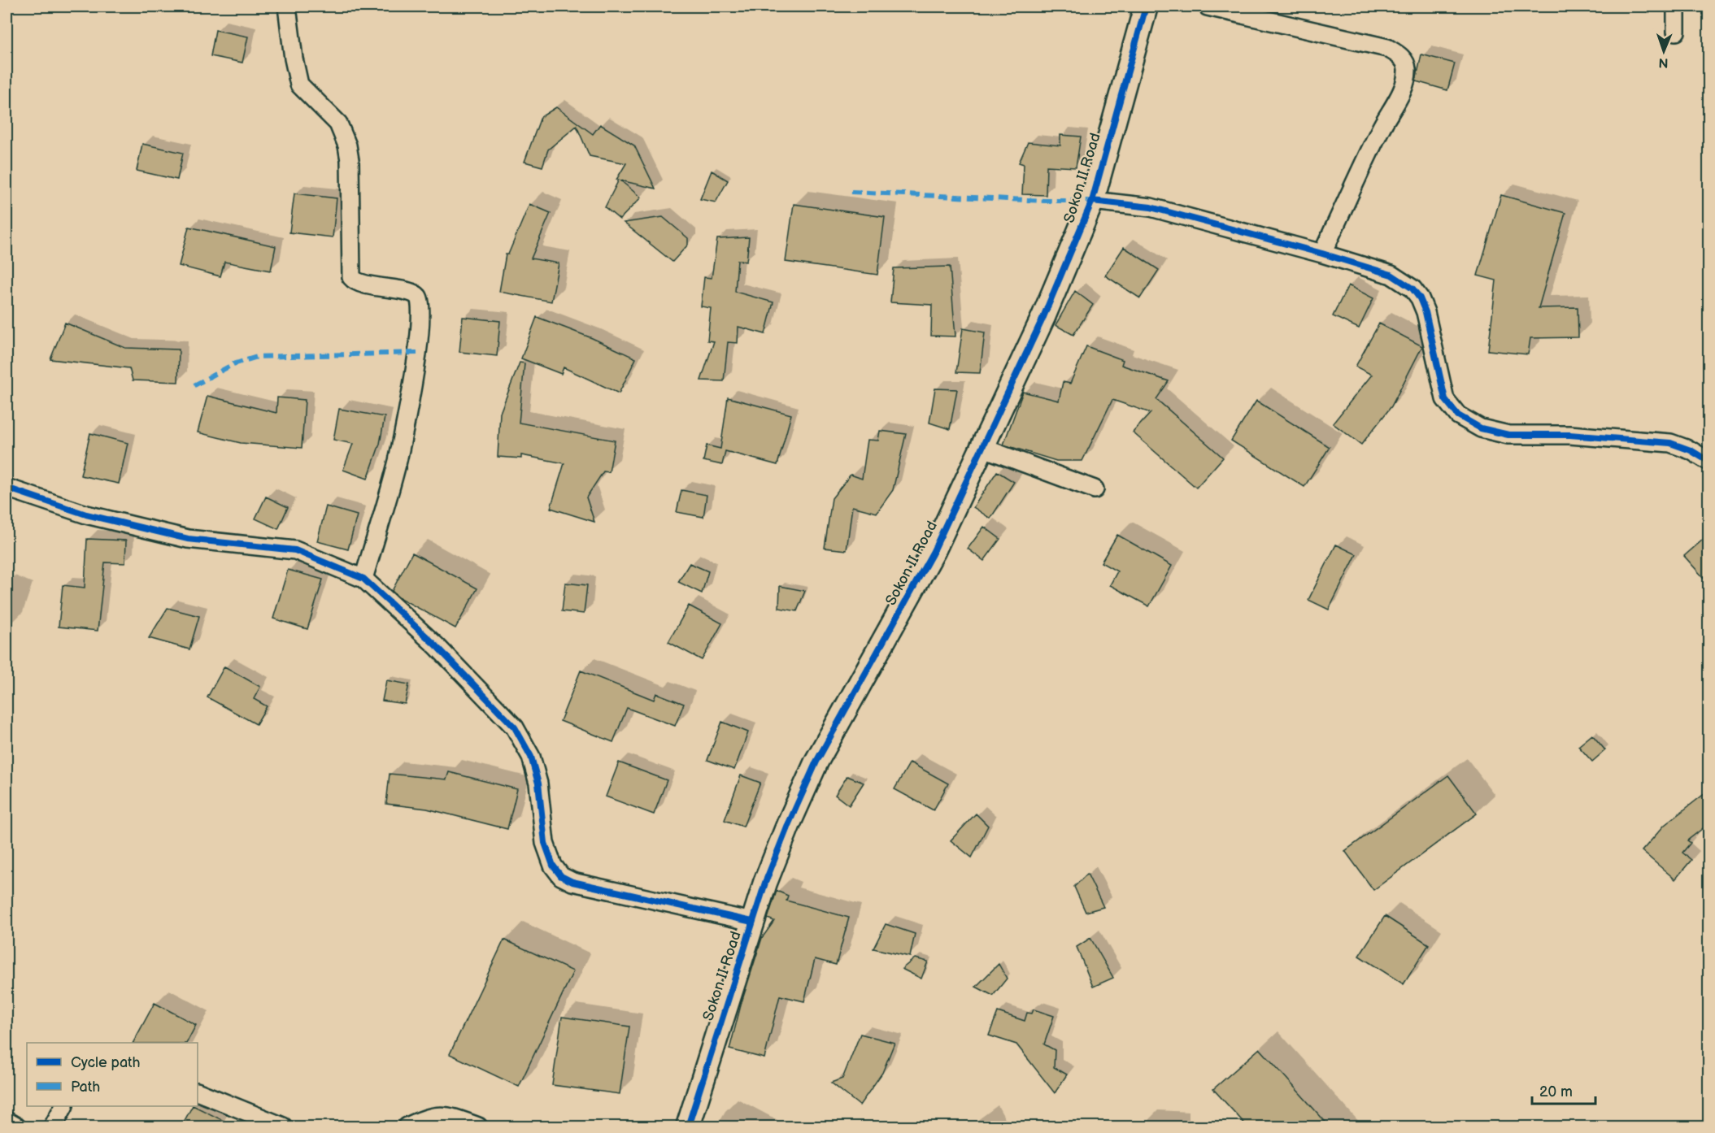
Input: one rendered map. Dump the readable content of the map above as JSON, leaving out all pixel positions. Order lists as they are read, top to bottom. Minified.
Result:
{"streets":{"street":["Sokon II Road"]},"legend":["Cycle path","Path"],"scale_bar":"20 m","north":"bottom"}
